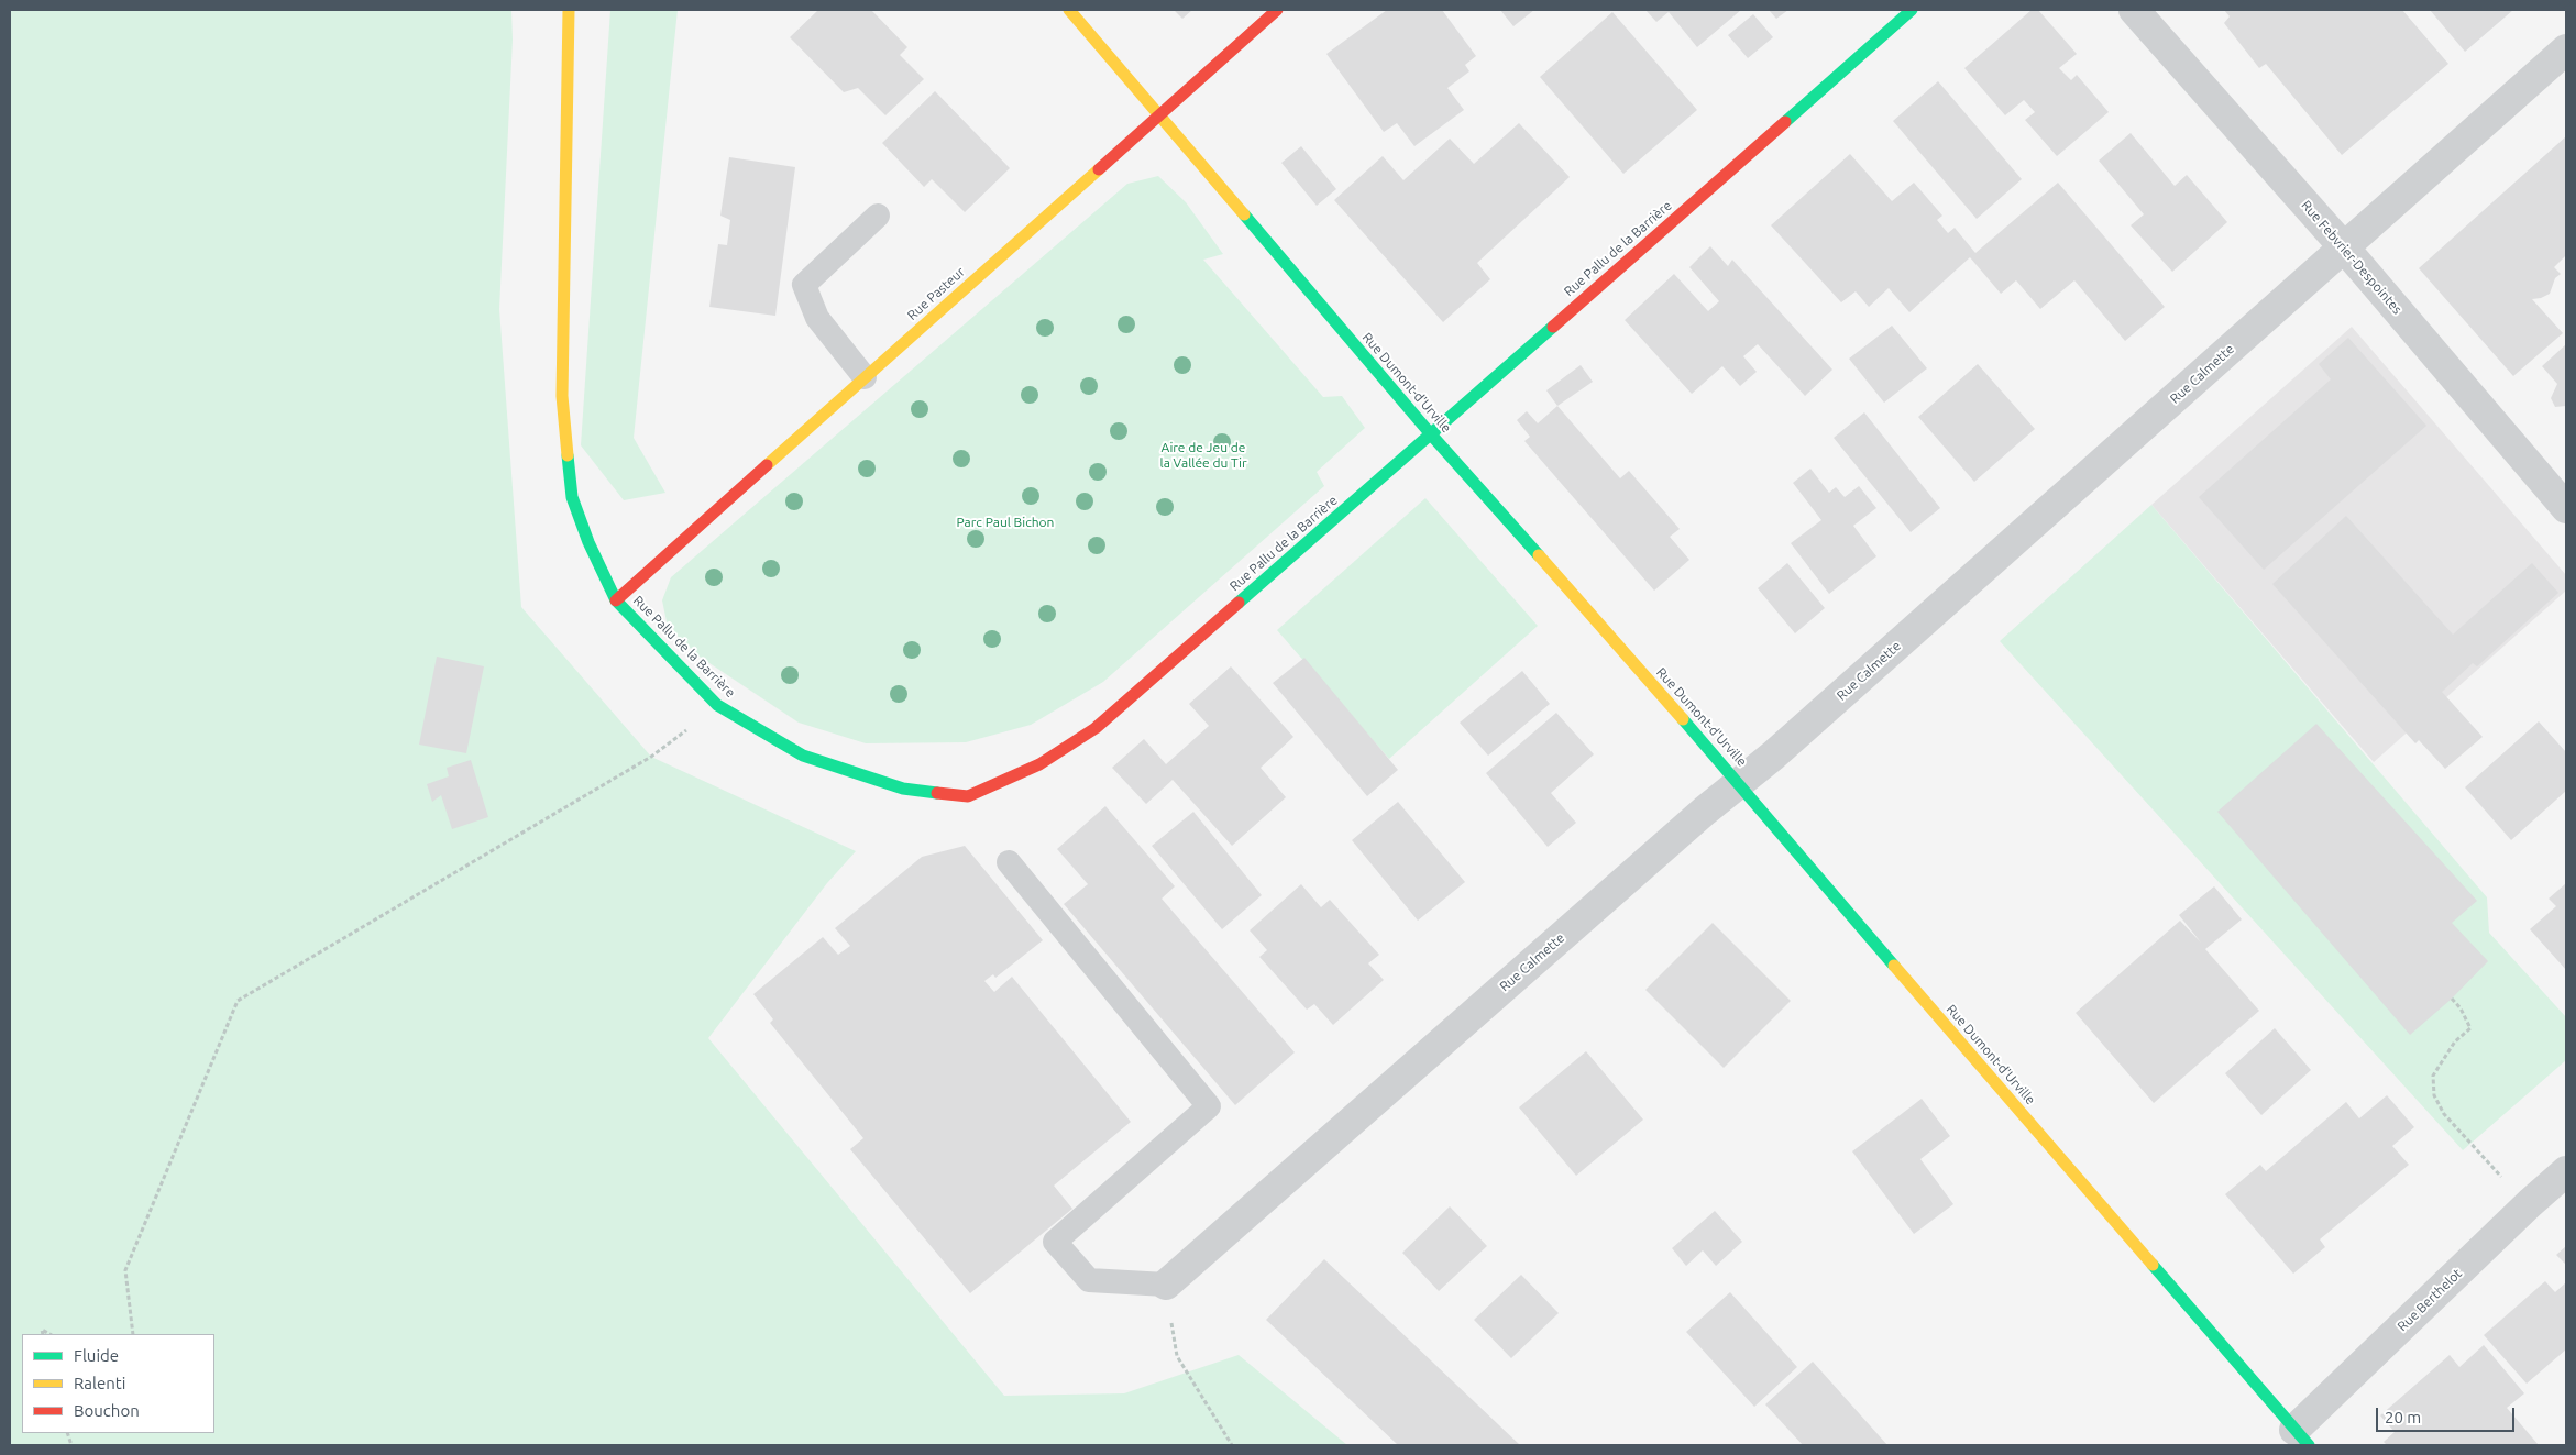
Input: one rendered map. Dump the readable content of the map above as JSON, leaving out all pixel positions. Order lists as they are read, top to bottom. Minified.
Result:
{"streets":{"street":["Rue Pallu de la Barrière","Rue Febvrier-Despointes","Rue Pasteur","Rue Calmette","Rue Dumont-d'Urville","Rue Berthelot"]},"crossings":[["Rue Pallu de la Barrière","Rue Pasteur"],["Rue Pallu de la Barrière","Rue Dumont-d'Urville"],["Rue Febvrier-Despointes","Rue Calmette"],["Rue Pasteur","Rue Dumont-d'Urville"],["Rue Calmette","Rue Dumont-d'Urville"],["Rue Dumont-d'Urville","Rue Berthelot"]],"parks":["Aire de Jeu de la Vallée du Tir","Parc Paul Bichon"],"legend":["Fluide","Ralenti","Bouchon"],"scale_bar":"20 m"}
